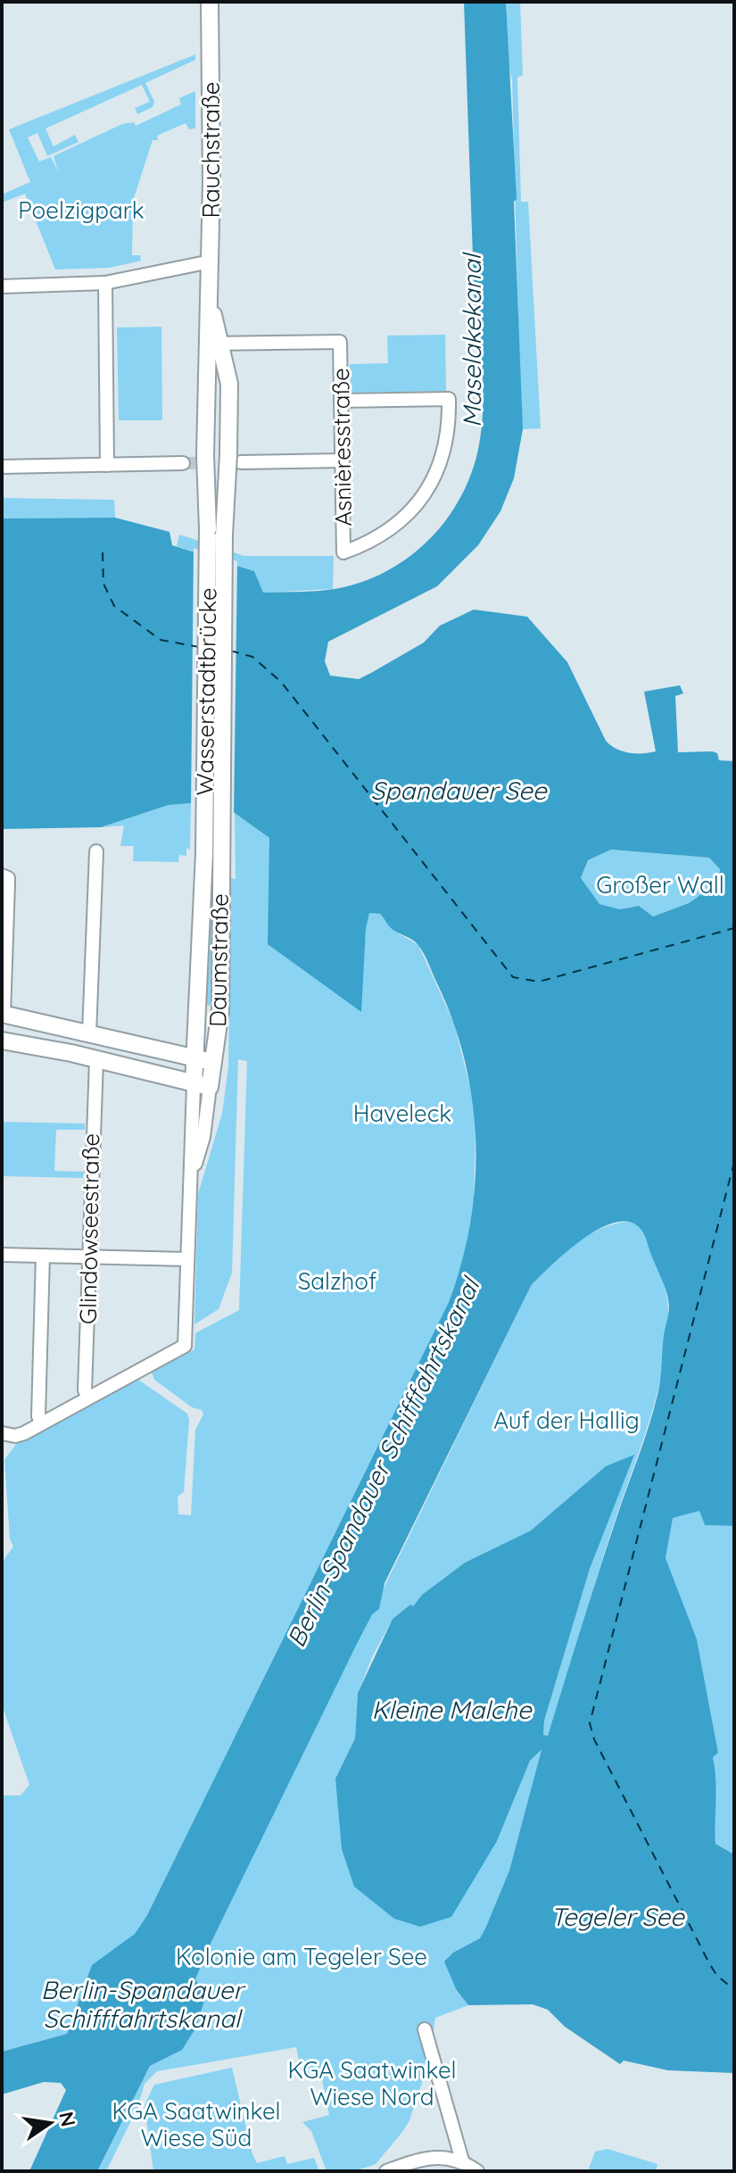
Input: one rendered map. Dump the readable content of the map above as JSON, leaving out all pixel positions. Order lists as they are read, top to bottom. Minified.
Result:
{"streets":{"main road":["Rauchstraße","Wasserstadtbrücke","Daumstraße"],"street":["Asnièresstraße","Glindowseestraße"]},"crossings":[["Rauchstraße","Asnièresstraße"],["Rauchstraße","Wasserstadtbrücke"],["Wasserstadtbrücke","Daumstraße"]],"water":["Maselakekanal","Spandauer See","Berlin-Spandauer Schifffahrtskanal","Kleine Malche","Tegeler See"],"parks":["Poelzigpark","Großer Wall","Haveleck","Salzhof","Auf der Hallig","Kolonie am Tegeler See","KGA Saatwinkel Wiese Nord","KGA Saatwinkel Wiese Süd"],"north":"right"}
